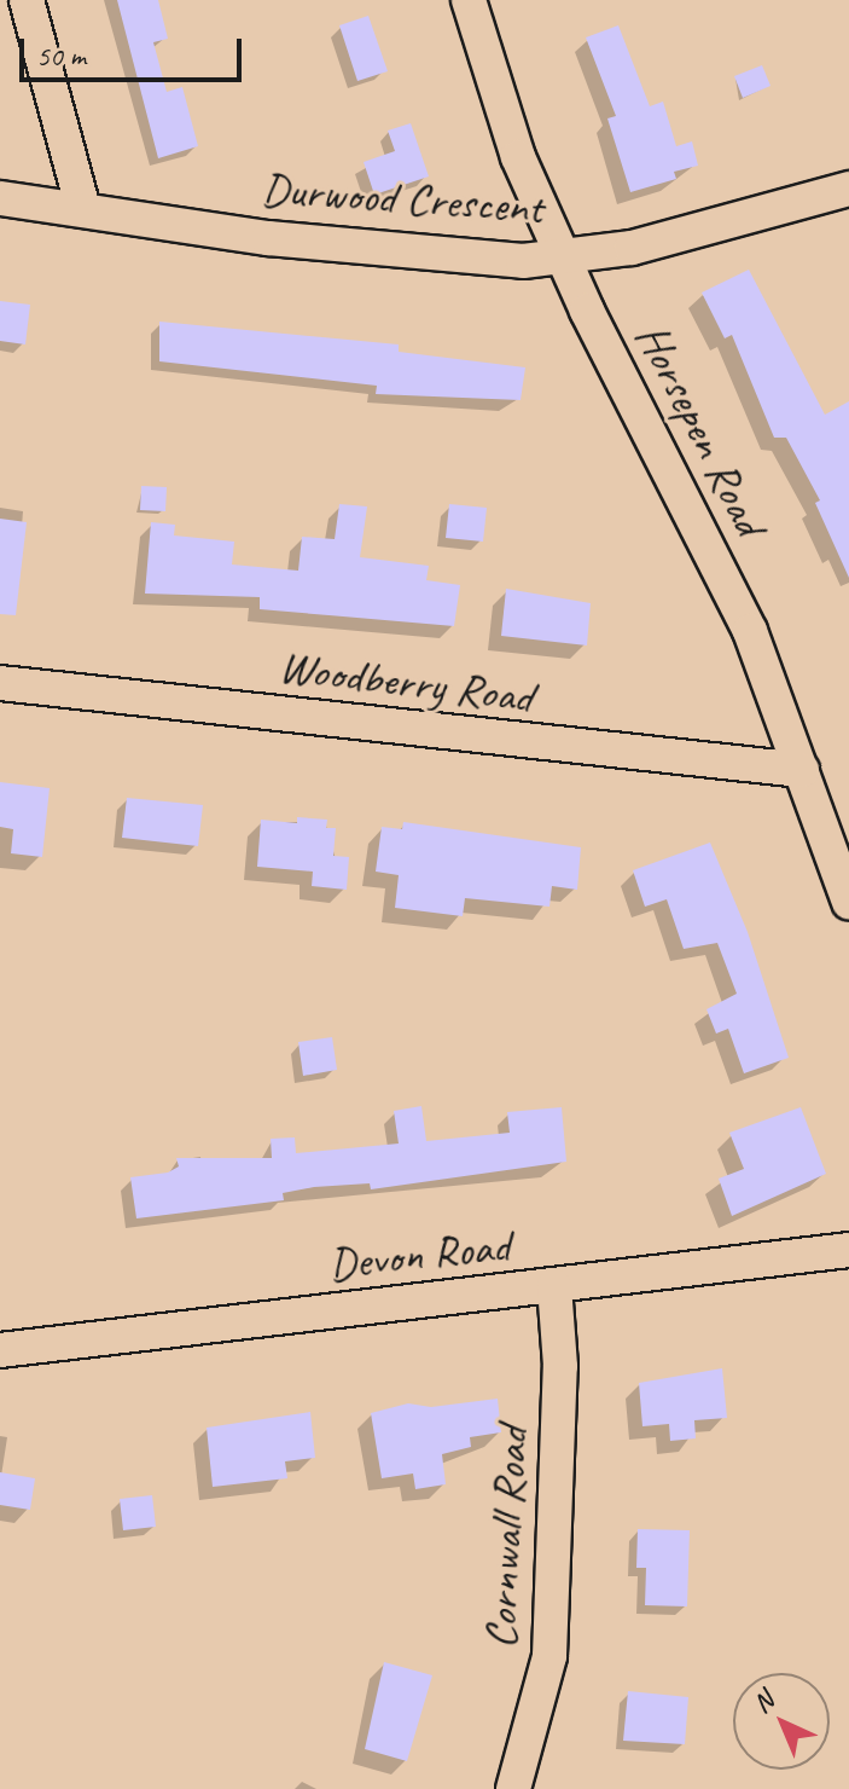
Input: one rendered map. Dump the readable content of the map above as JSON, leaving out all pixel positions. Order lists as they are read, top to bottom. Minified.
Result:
{"streets":{"street":["Durwood Crescent","Horsepen Road","Woodberry Road","Devon Road","Cornwall Road"]},"crossings":[["Durwood Crescent","Horsepen Road"],["Horsepen Road","Woodberry Road"],["Devon Road","Cornwall Road"]],"scale_bar":"50 m","north":"top left"}
